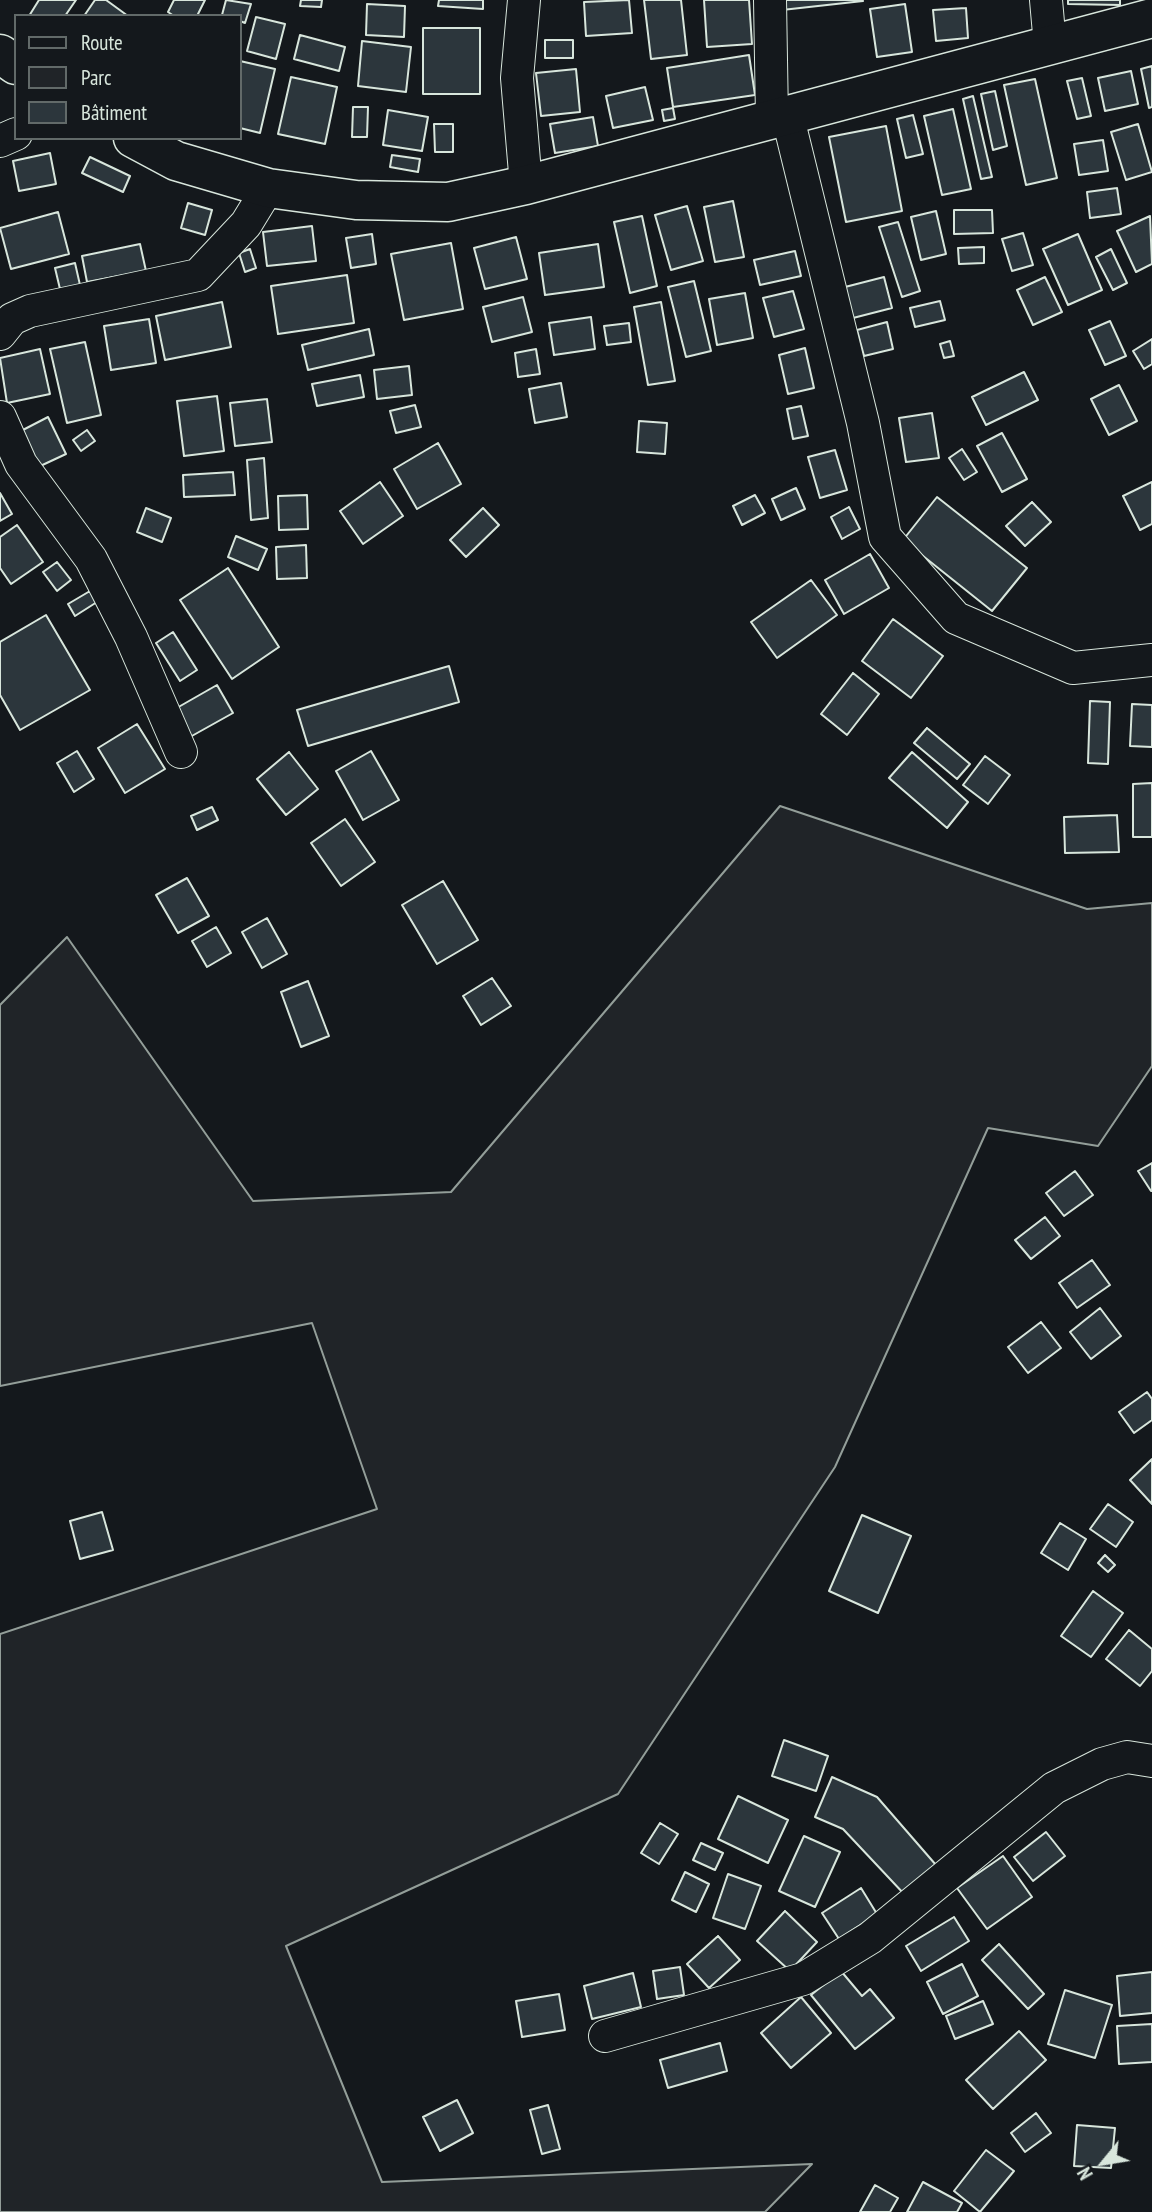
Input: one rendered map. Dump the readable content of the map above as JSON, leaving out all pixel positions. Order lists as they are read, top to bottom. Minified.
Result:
{"legend":["Route","Parc","Bâtiment"],"north":"bottom left"}
